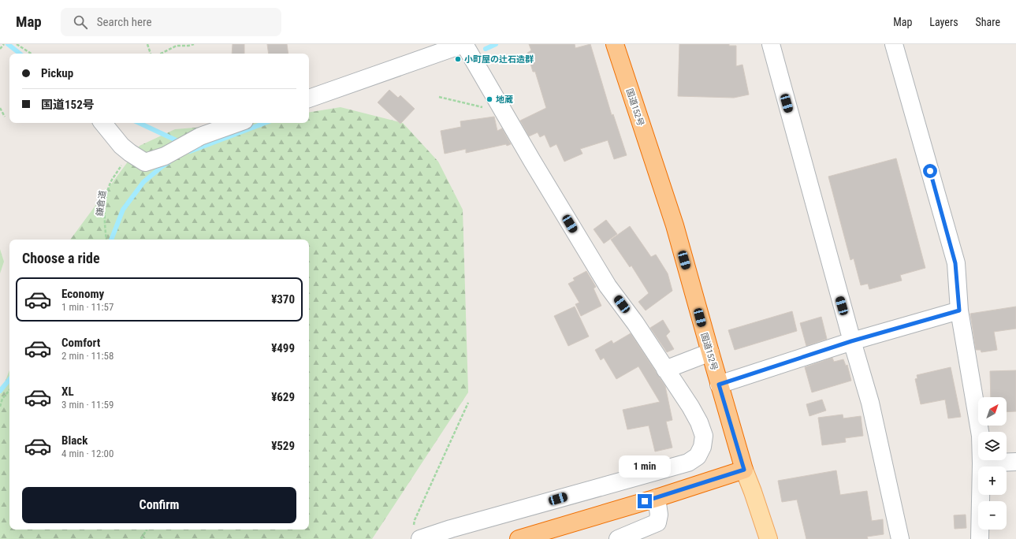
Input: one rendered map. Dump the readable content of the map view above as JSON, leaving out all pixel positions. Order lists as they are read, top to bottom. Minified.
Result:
{"streets":{"highway":["国道152号"],"path":["鎌倉道"]},"places":["小町屋の辻石造群","地蔵"],"north":"top right","page":{"header":"Map","search":"Search here","nav":["Map","Layers","Share"],"banner":["Pickup","国道152号"],"heading":"Choose a ride","list":[{"name":"Economy","note":"1 min · 11:57","value":"¥370"},{"name":"Comfort","note":"2 min · 11:58","value":"¥499"},{"name":"XL","note":"3 min · 11:59","value":"¥629"},{"name":"Black","note":"4 min · 12:00","value":"¥529"}],"map_buttons":["+","−"],"bubble":"1 min","buttons":"Confirm"}}
